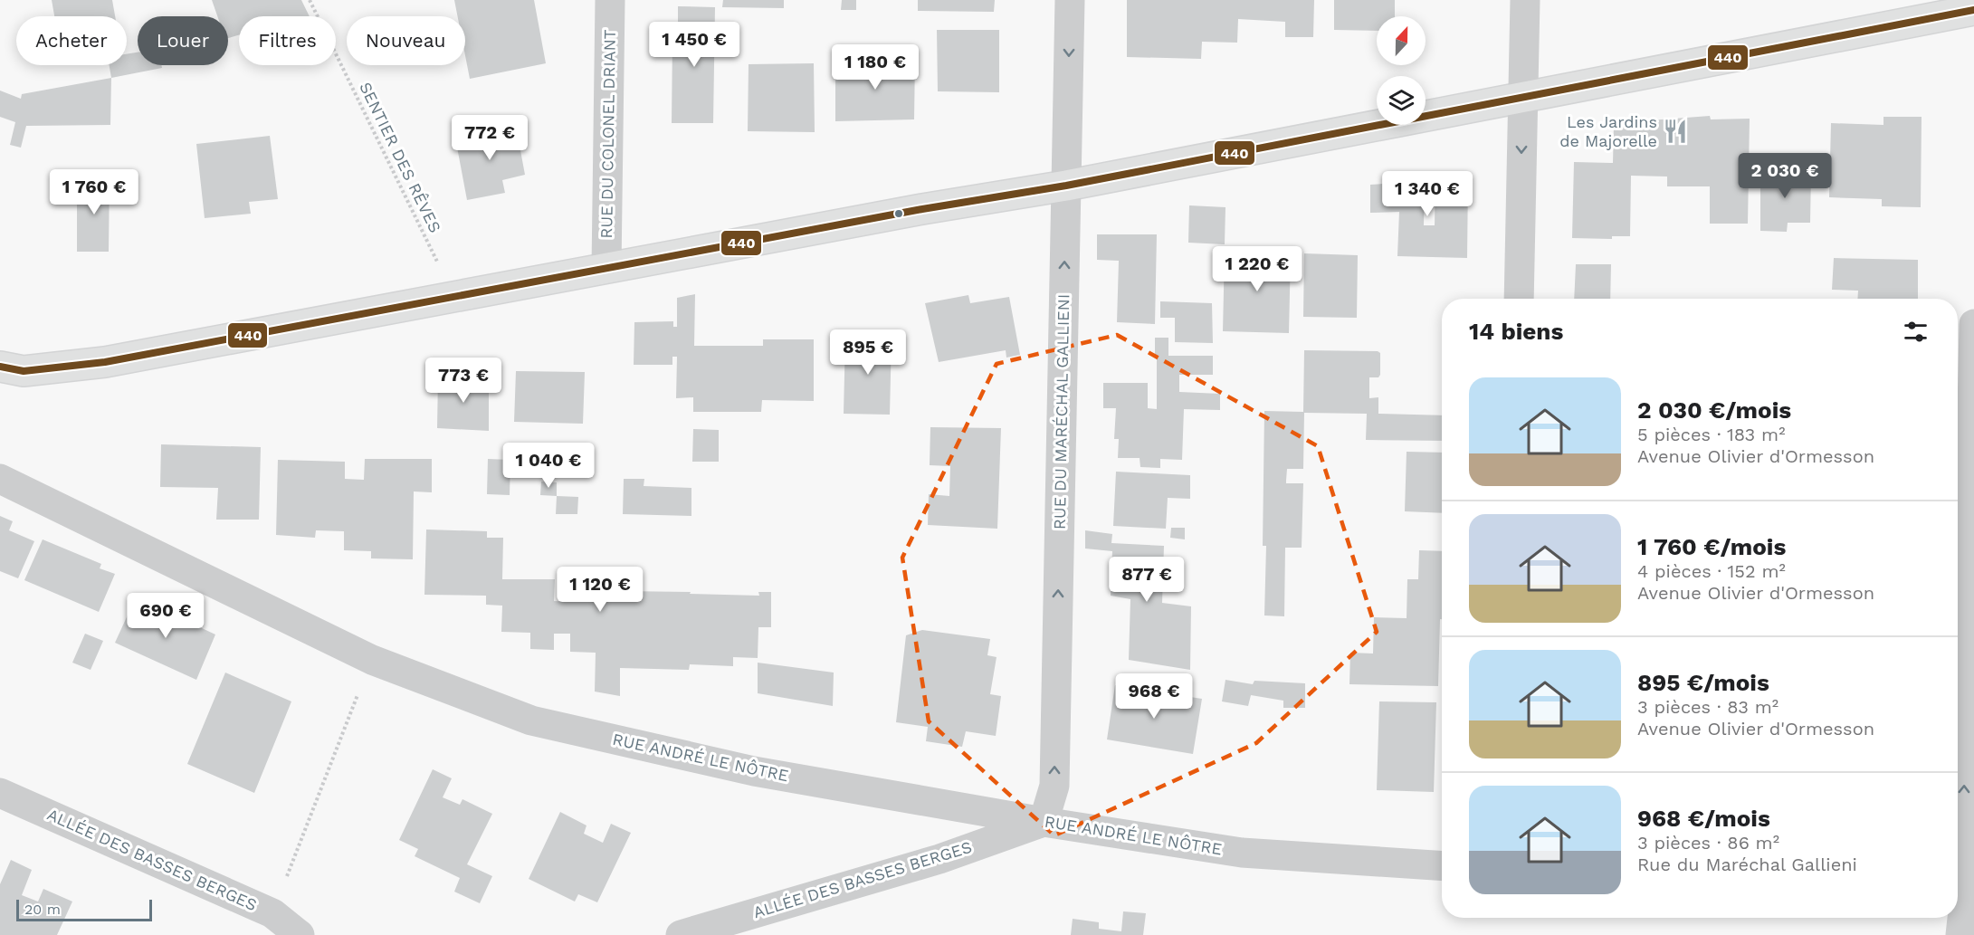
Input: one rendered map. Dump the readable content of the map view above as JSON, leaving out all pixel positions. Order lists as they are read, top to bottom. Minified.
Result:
{"streets":{"street":["RUE DU COLONEL DRIANT","RUE DU MARÉCHAL GALLIENI","RUE ANDRÉ LE NÔTRE","ALLÉE DES BASSES BERGES"],"path":["SENTIER DES RÊVES"]},"crossings":[["RUE DU MARÉCHAL GALLIENI","RUE ANDRÉ LE NÔTRE"],["RUE DU MARÉCHAL GALLIENI","ALLÉE DES BASSES BERGES"],["RUE ANDRÉ LE NÔTRE","ALLÉE DES BASSES BERGES"]],"places":{"restaurant":["Les Jardins de Majorelle"]},"lines":["transit line 440"],"scale_bar":"20 m","north":"top","page":{"chip":["Acheter","Louer","Filtres","Nouveau"],"price":["1 450 €","1 180 €","772 €","2 030 €","1 760 €","1 340 €","1 220 €","895 €","773 €","1 040 €","877 €","1 120 €","690 €","968 €"],"heading":"14 biens","list":[{"name":"2 030 €/mois","note":"5 pièces · 183 m² · Avenue Olivier d'Ormesson"},{"name":"1 760 €/mois","note":"4 pièces · 152 m² · Avenue Olivier d'Ormesson"},{"name":"895 €/mois","note":"3 pièces · 83 m² · Avenue Olivier d'Ormesson"},{"name":"968 €/mois","note":"3 pièces · 86 m² · Rue du Maréchal Gallieni"}],"scale":"20 m"}}
